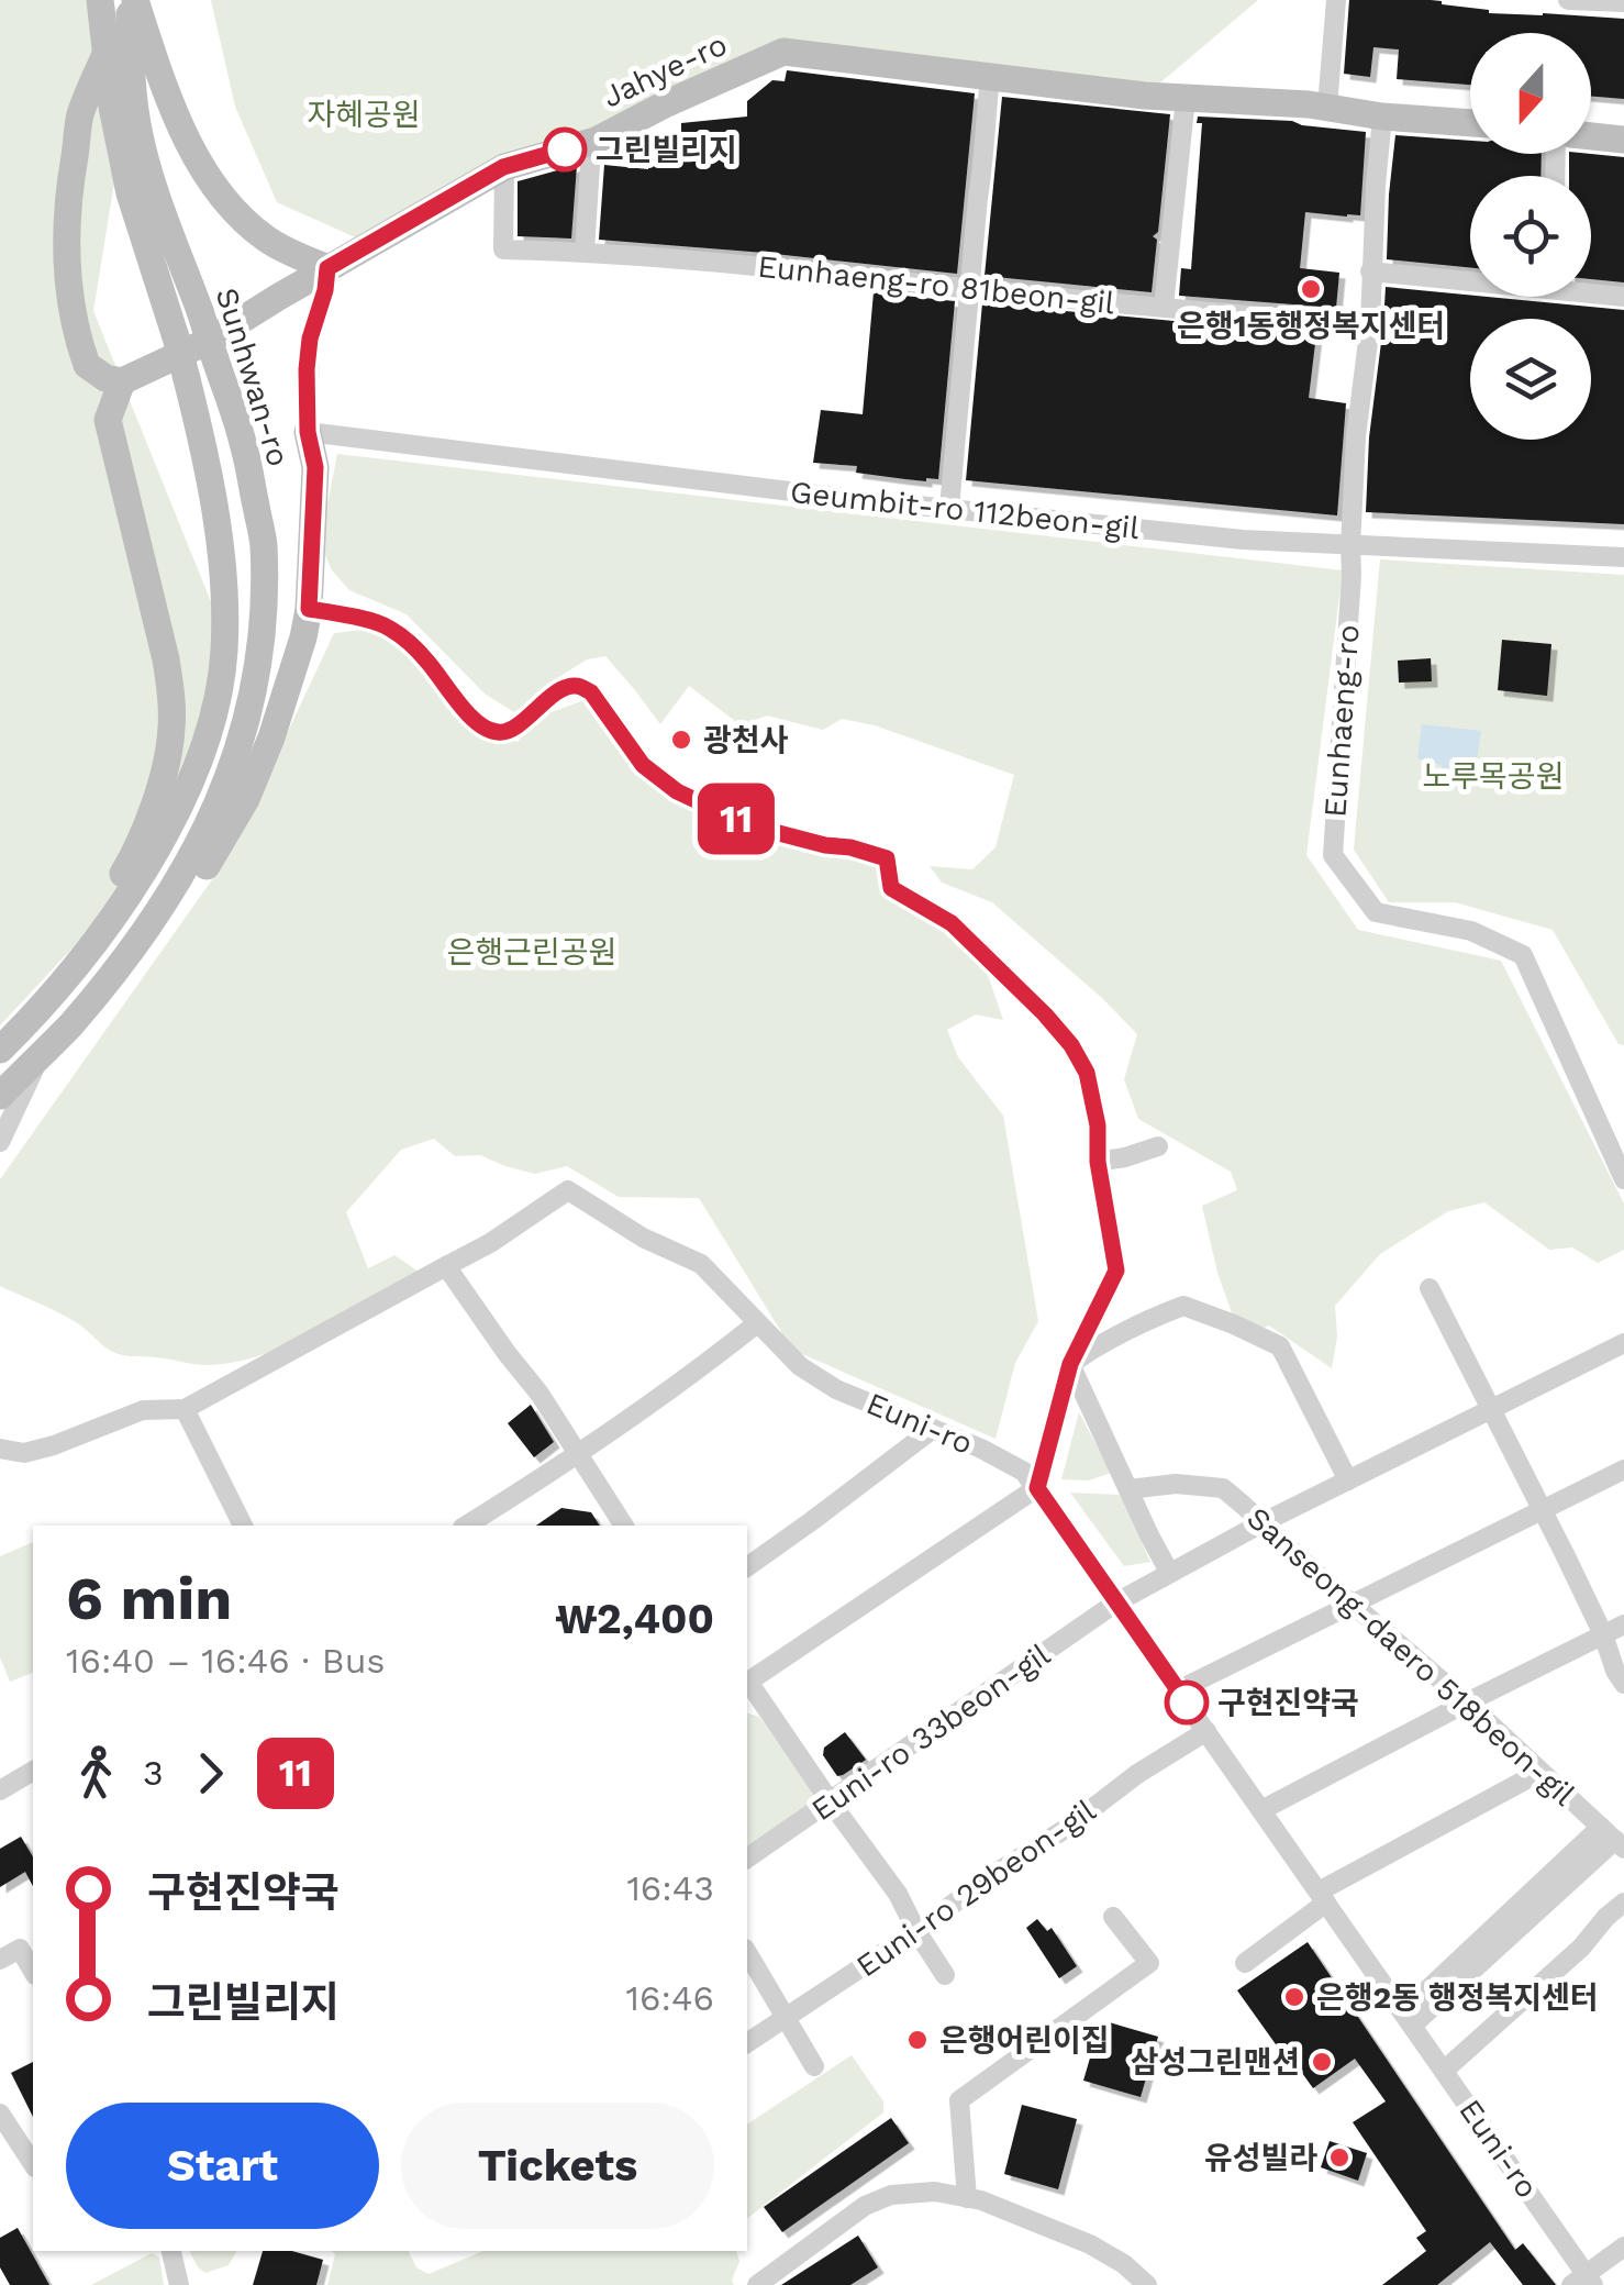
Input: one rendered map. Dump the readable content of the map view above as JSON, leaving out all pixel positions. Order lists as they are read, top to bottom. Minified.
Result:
{"streets":{"main road":["Jahye-ro","Sunhwan-ro"],"street":["Eunhaeng-ro 81beon-gil","Geumbit-ro 112beon-gil","Eunhaeng-ro","Euni-ro","Sanseong-daero 518beon-gil","Euni-ro 33beon-gil","Euni-ro 29beon-gil"]},"crossings":[["Jahye-ro","Eunhaeng-ro 81beon-gil"],["Jahye-ro","Eunhaeng-ro"],["Eunhaeng-ro 81beon-gil","Eunhaeng-ro"],["Geumbit-ro 112beon-gil","Eunhaeng-ro"],["Euni-ro","Euni-ro 33beon-gil"],["Euni-ro","Euni-ro 29beon-gil"]],"parks":["자혜공원","노루목공원","은행근린공원"],"places":["그린빌리지","은행1동행정복지센터","광천사","구현진약국","은행2동 행정복지센터","은행어린이집","삼성그린맨션","유성빌라"],"lines":["bus line 11"],"north":"bottom","page":{"on_map":"11","heading":["6 min","16:40 – 16:46 · Bus","₩2,400"],"legs":["3","11"],"list":[{"name":"구현진약국","value":"16:43"},{"name":"그린빌리지","value":"16:46"}],"buttons":["Start","Tickets"]}}
